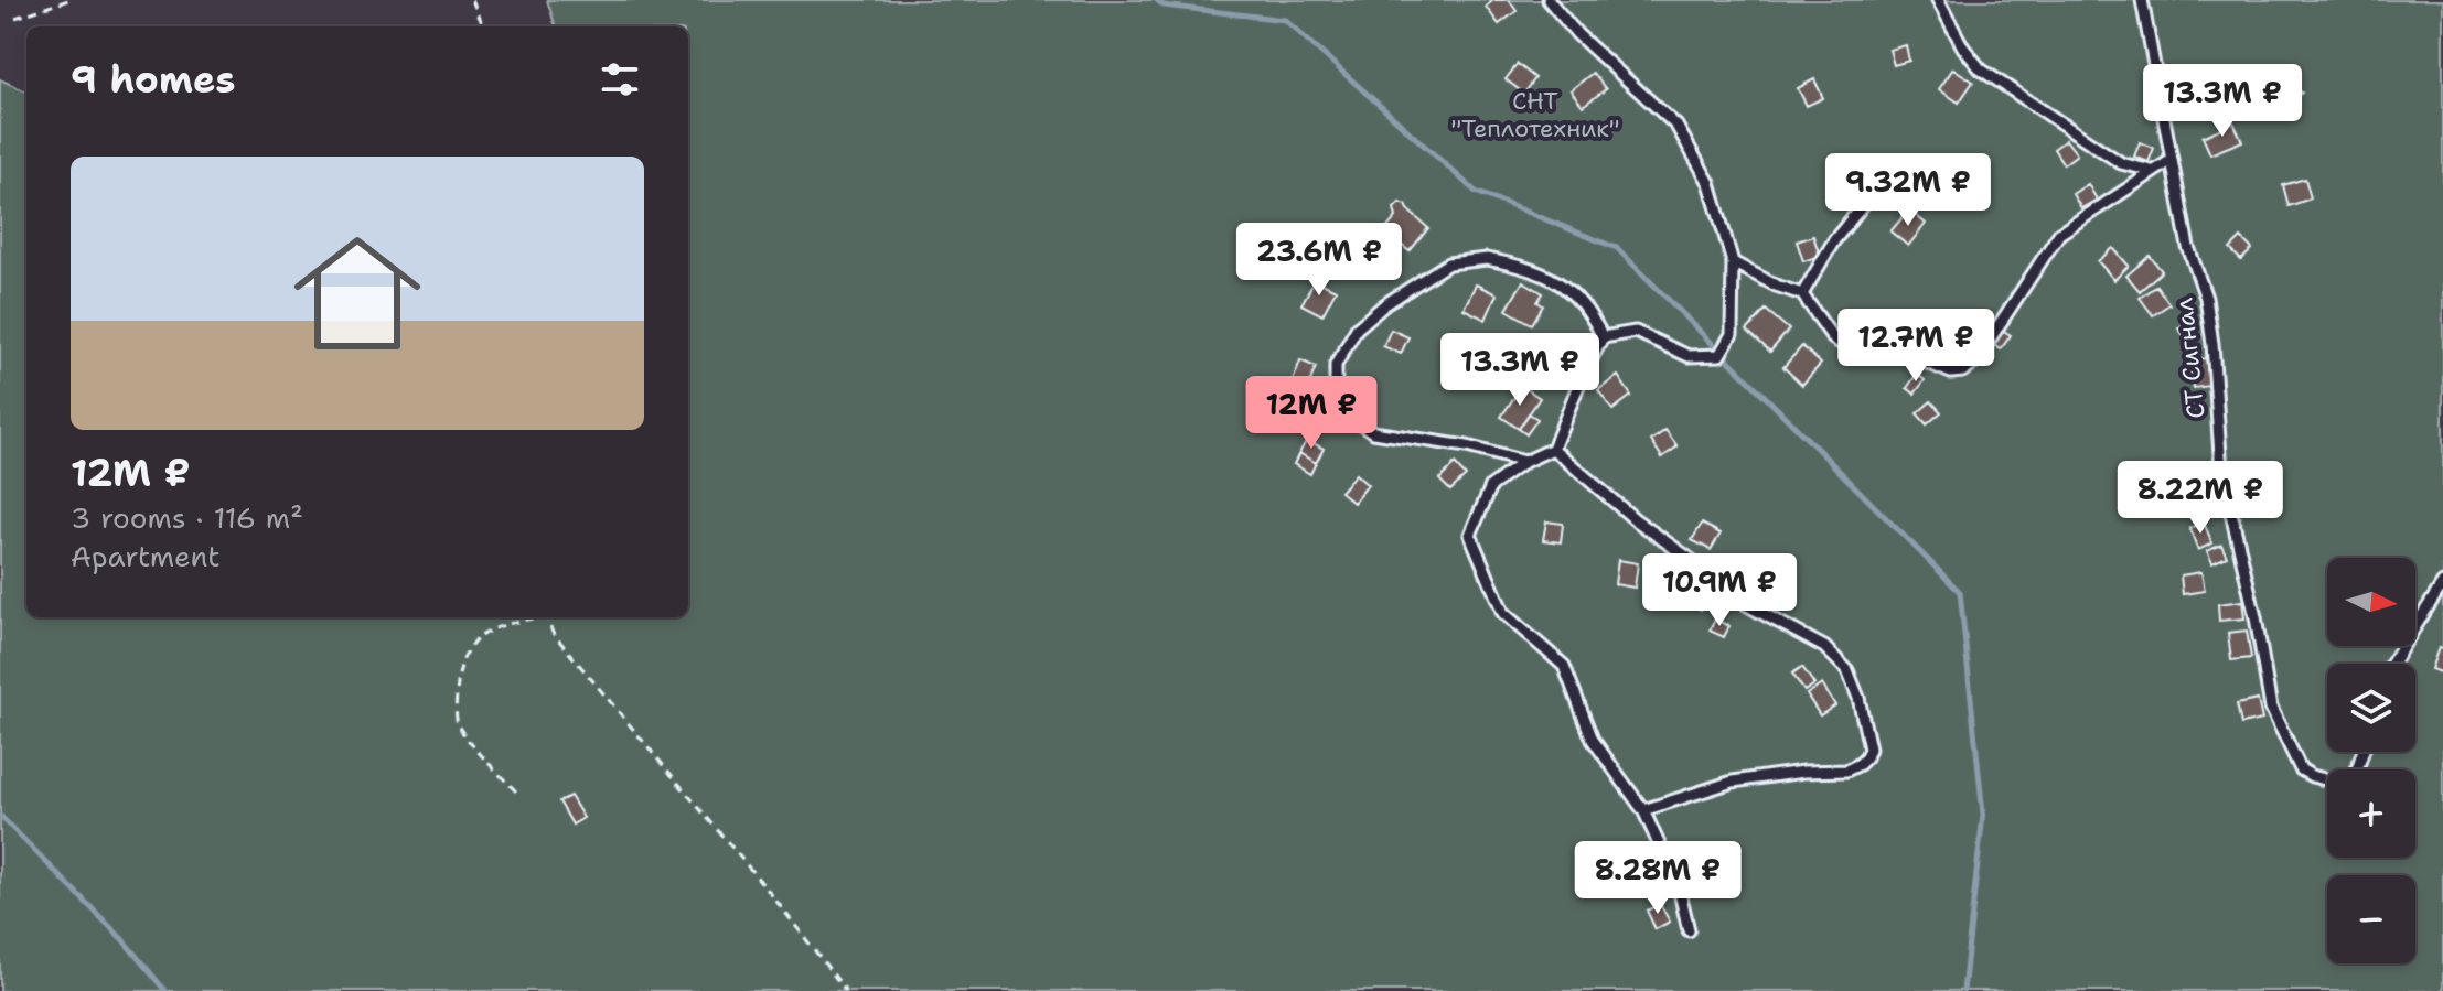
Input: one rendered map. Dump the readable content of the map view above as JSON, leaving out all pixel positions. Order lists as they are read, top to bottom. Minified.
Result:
{"streets":{"lane":["СТ Сигнал"]},"parks":["СНТ \"Теплотехник\""],"north":"right","page":{"heading":"9 homes","price":["13.3M ₽","9.32M ₽","23.6M ₽","12.7M ₽","13.3M ₽","12M ₽","8.22M ₽","10.9M ₽","8.28M ₽"],"list":[{"name":"12M ₽","note":"3 rooms · 116 m² · Apartment"}],"map_buttons":["+","−"]}}
